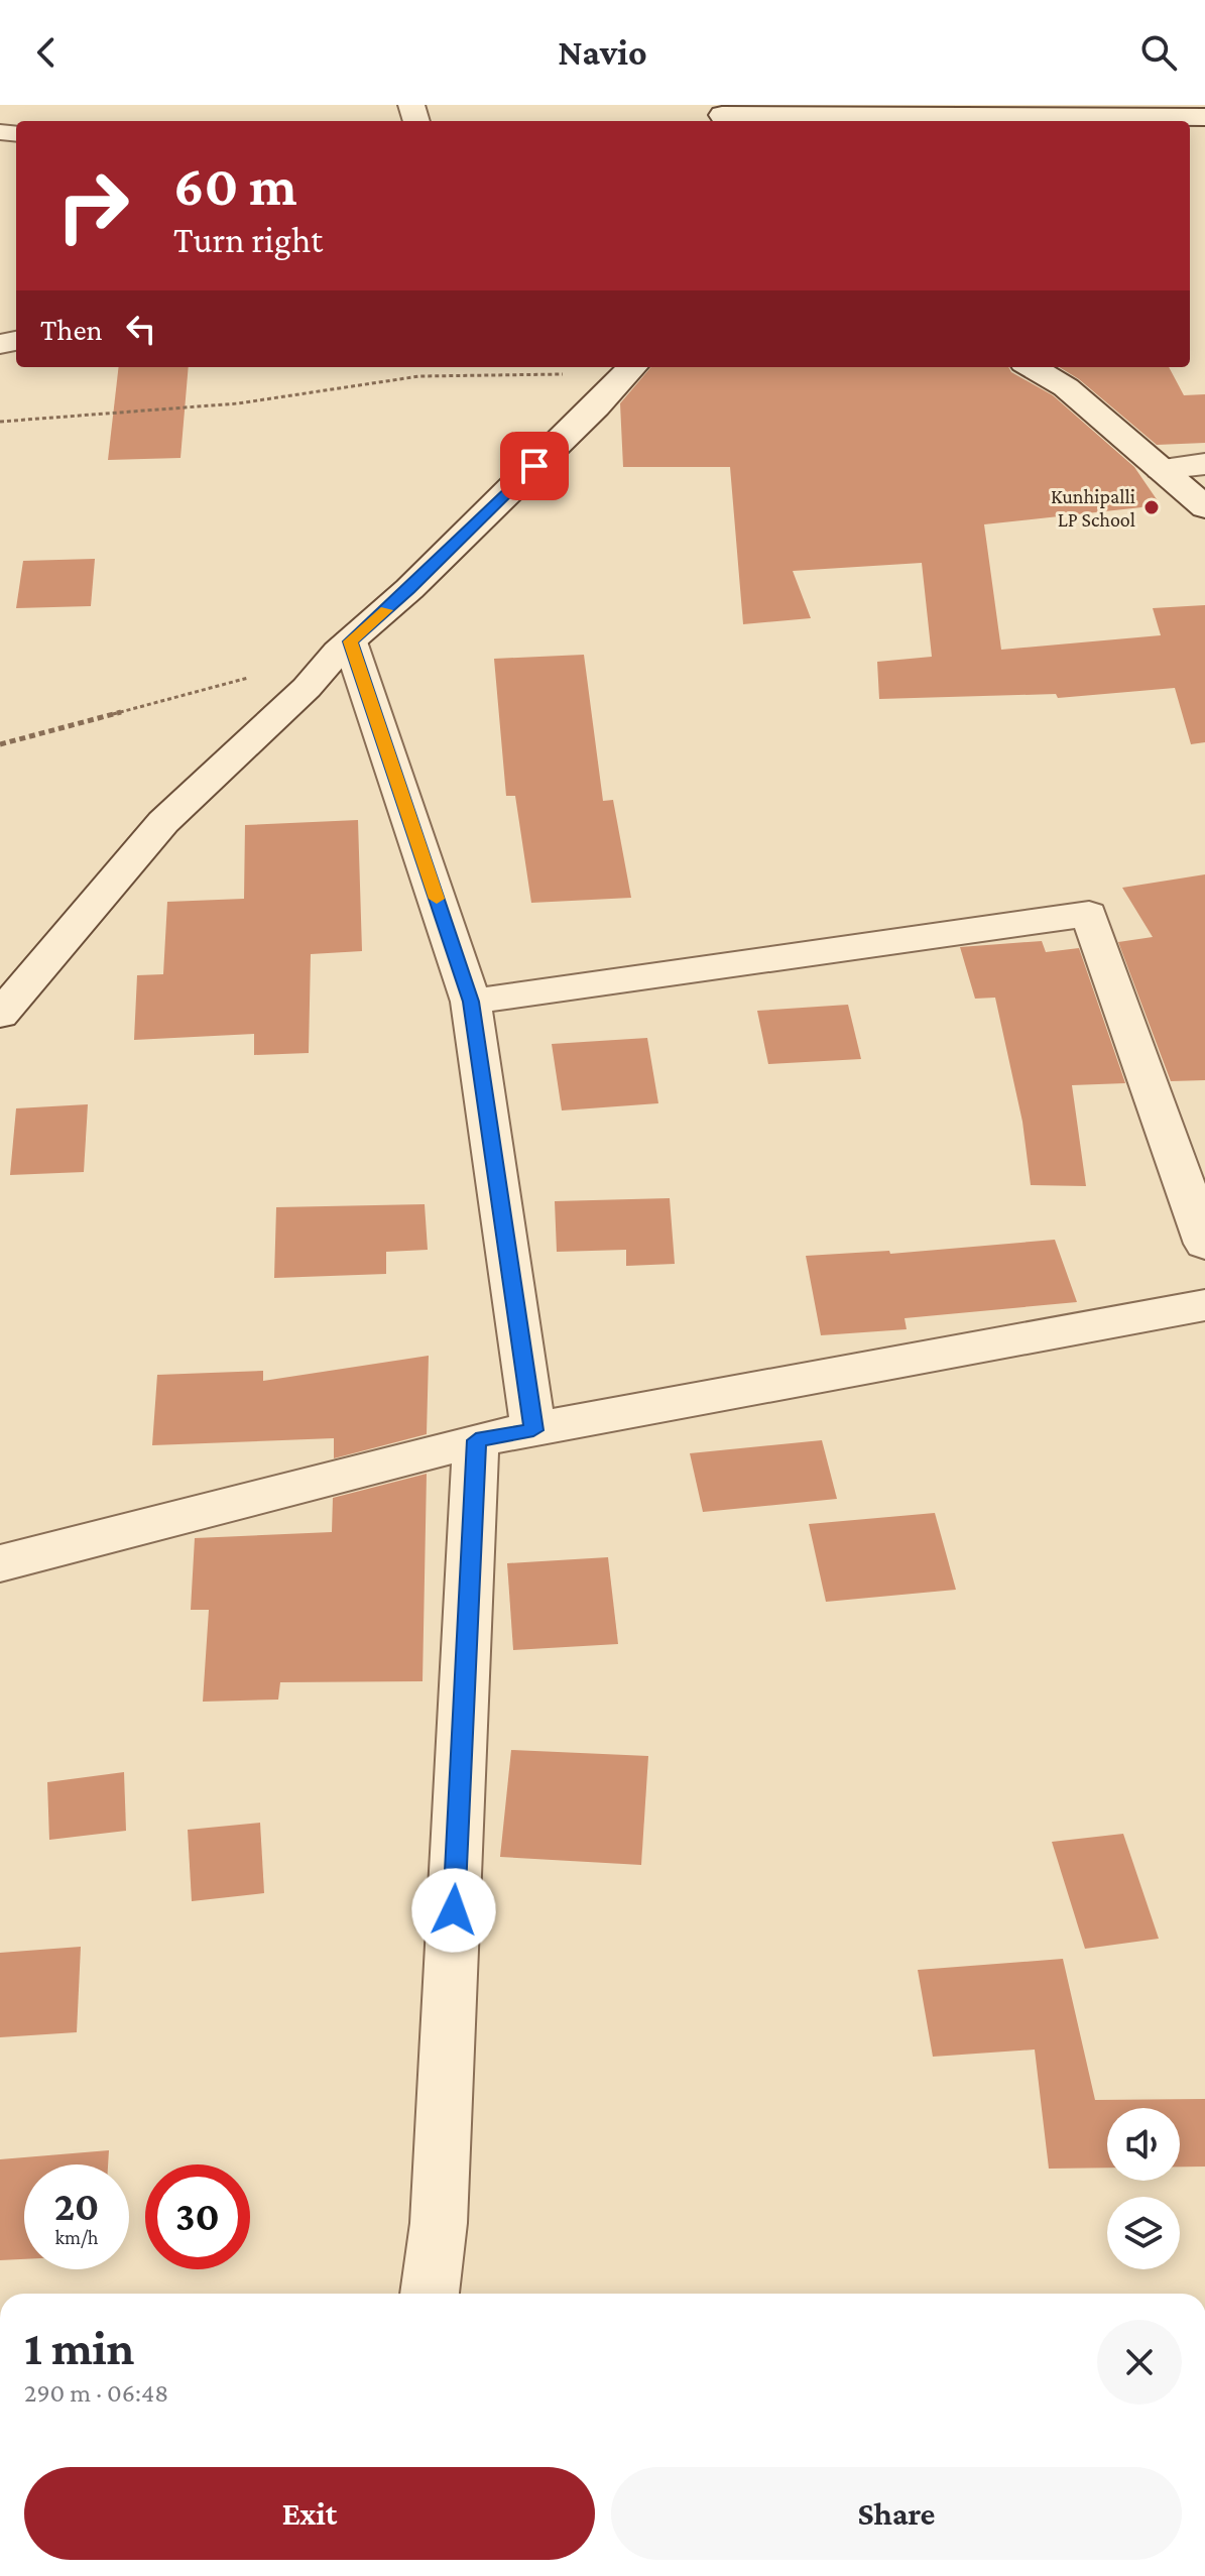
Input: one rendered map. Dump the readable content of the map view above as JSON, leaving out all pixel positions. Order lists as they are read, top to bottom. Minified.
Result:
{"places":["Kunhipalli LP School"],"page":{"header":"Navio","turn":["60 m","Turn right"],"then":"Then","speed":"20 km/h","limit":"30","heading":["1 min","290 m · 06:48"],"buttons":["Exit","Share"]}}
